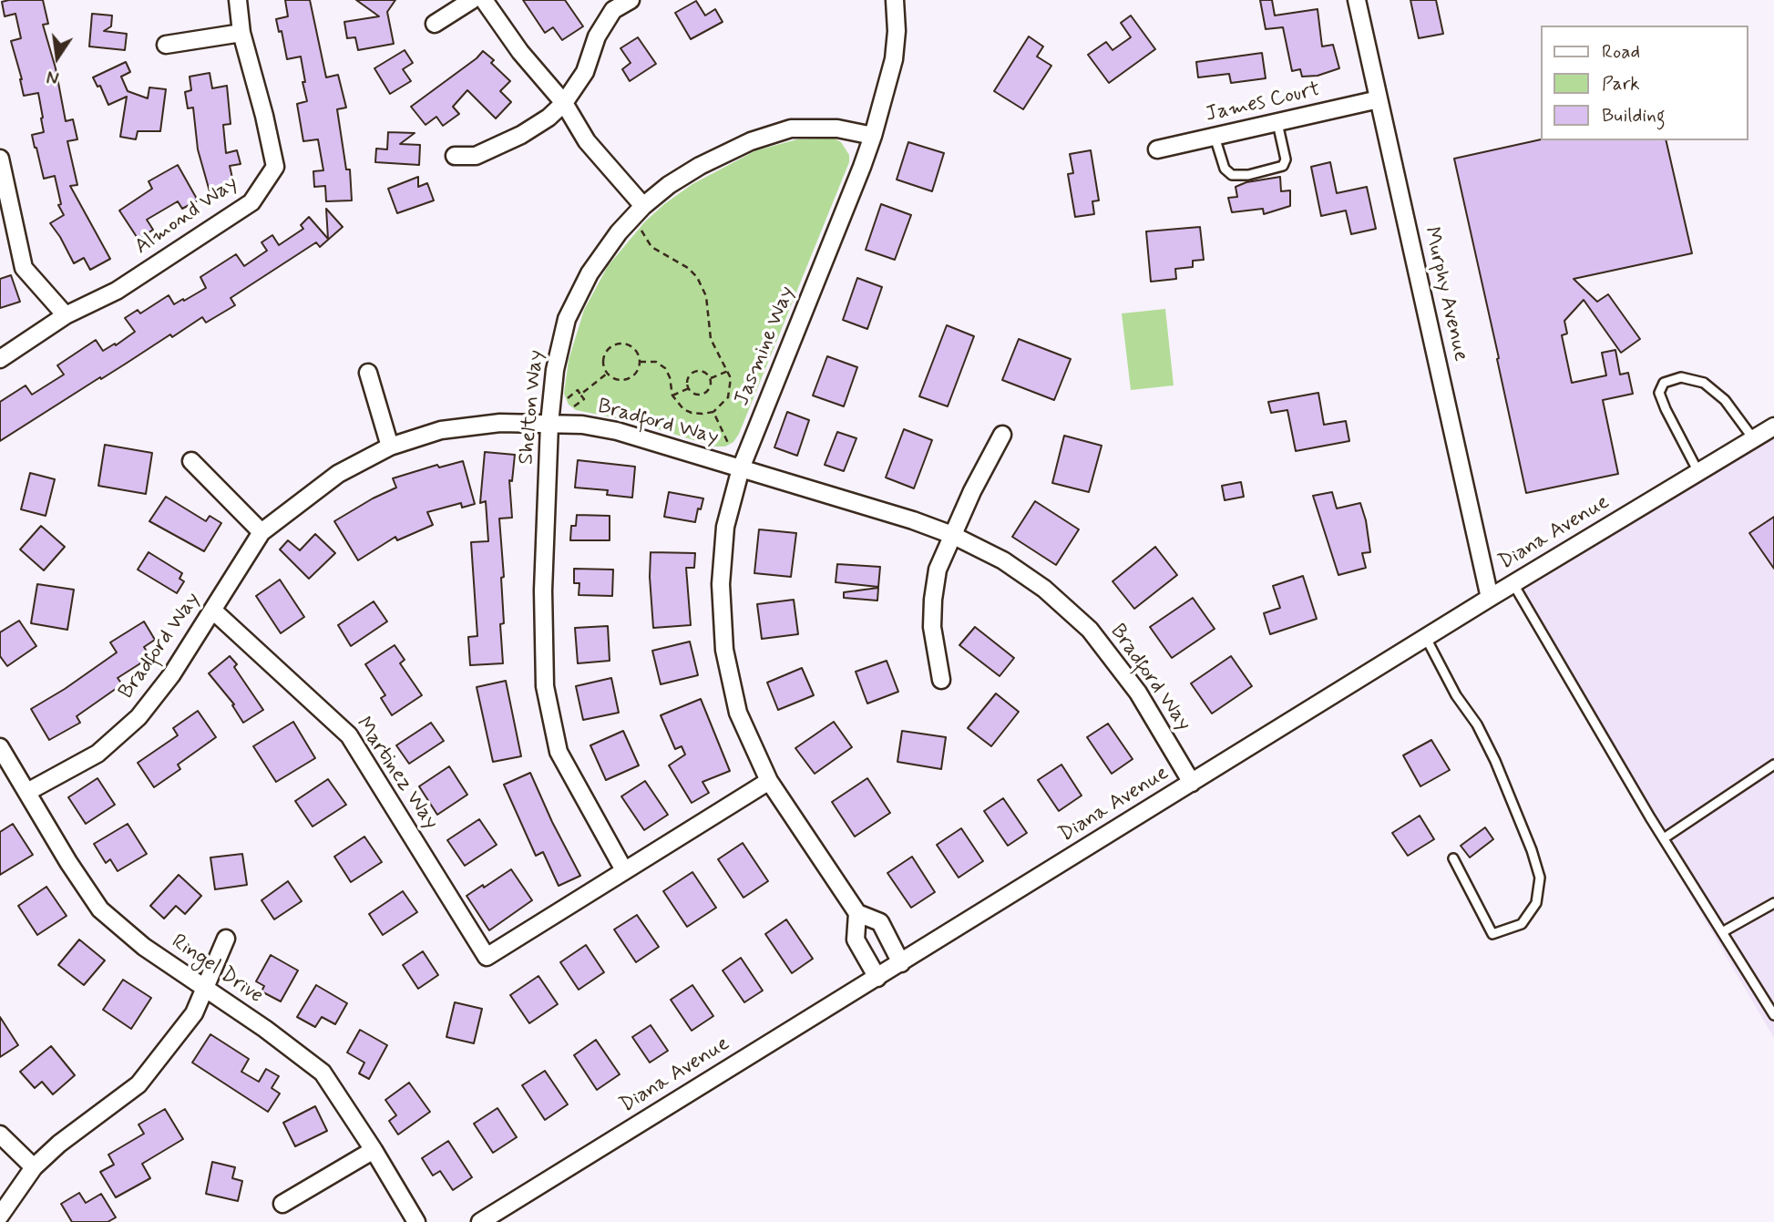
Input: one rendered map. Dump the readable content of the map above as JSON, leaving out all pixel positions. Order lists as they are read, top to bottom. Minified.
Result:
{"streets":{"street":["James Court","Almond Way","Murphy Avenue","Jasmine Way","Shelton Way","Bradford Way","Diana Avenue","Martinez Way","Ringel Drive"]},"crossings":[["James Court","Murphy Avenue"],["Murphy Avenue","Diana Avenue"],["Jasmine Way","Shelton Way"],["Jasmine Way","Bradford Way"],["Jasmine Way","Diana Avenue"],["Shelton Way","Bradford Way"],["Shelton Way","Martinez Way"],["Bradford Way","Diana Avenue"],["Bradford Way","Martinez Way"],["Bradford Way","Ringel Drive"]],"legend":["Road","Park","Building"],"north":"bottom"}
